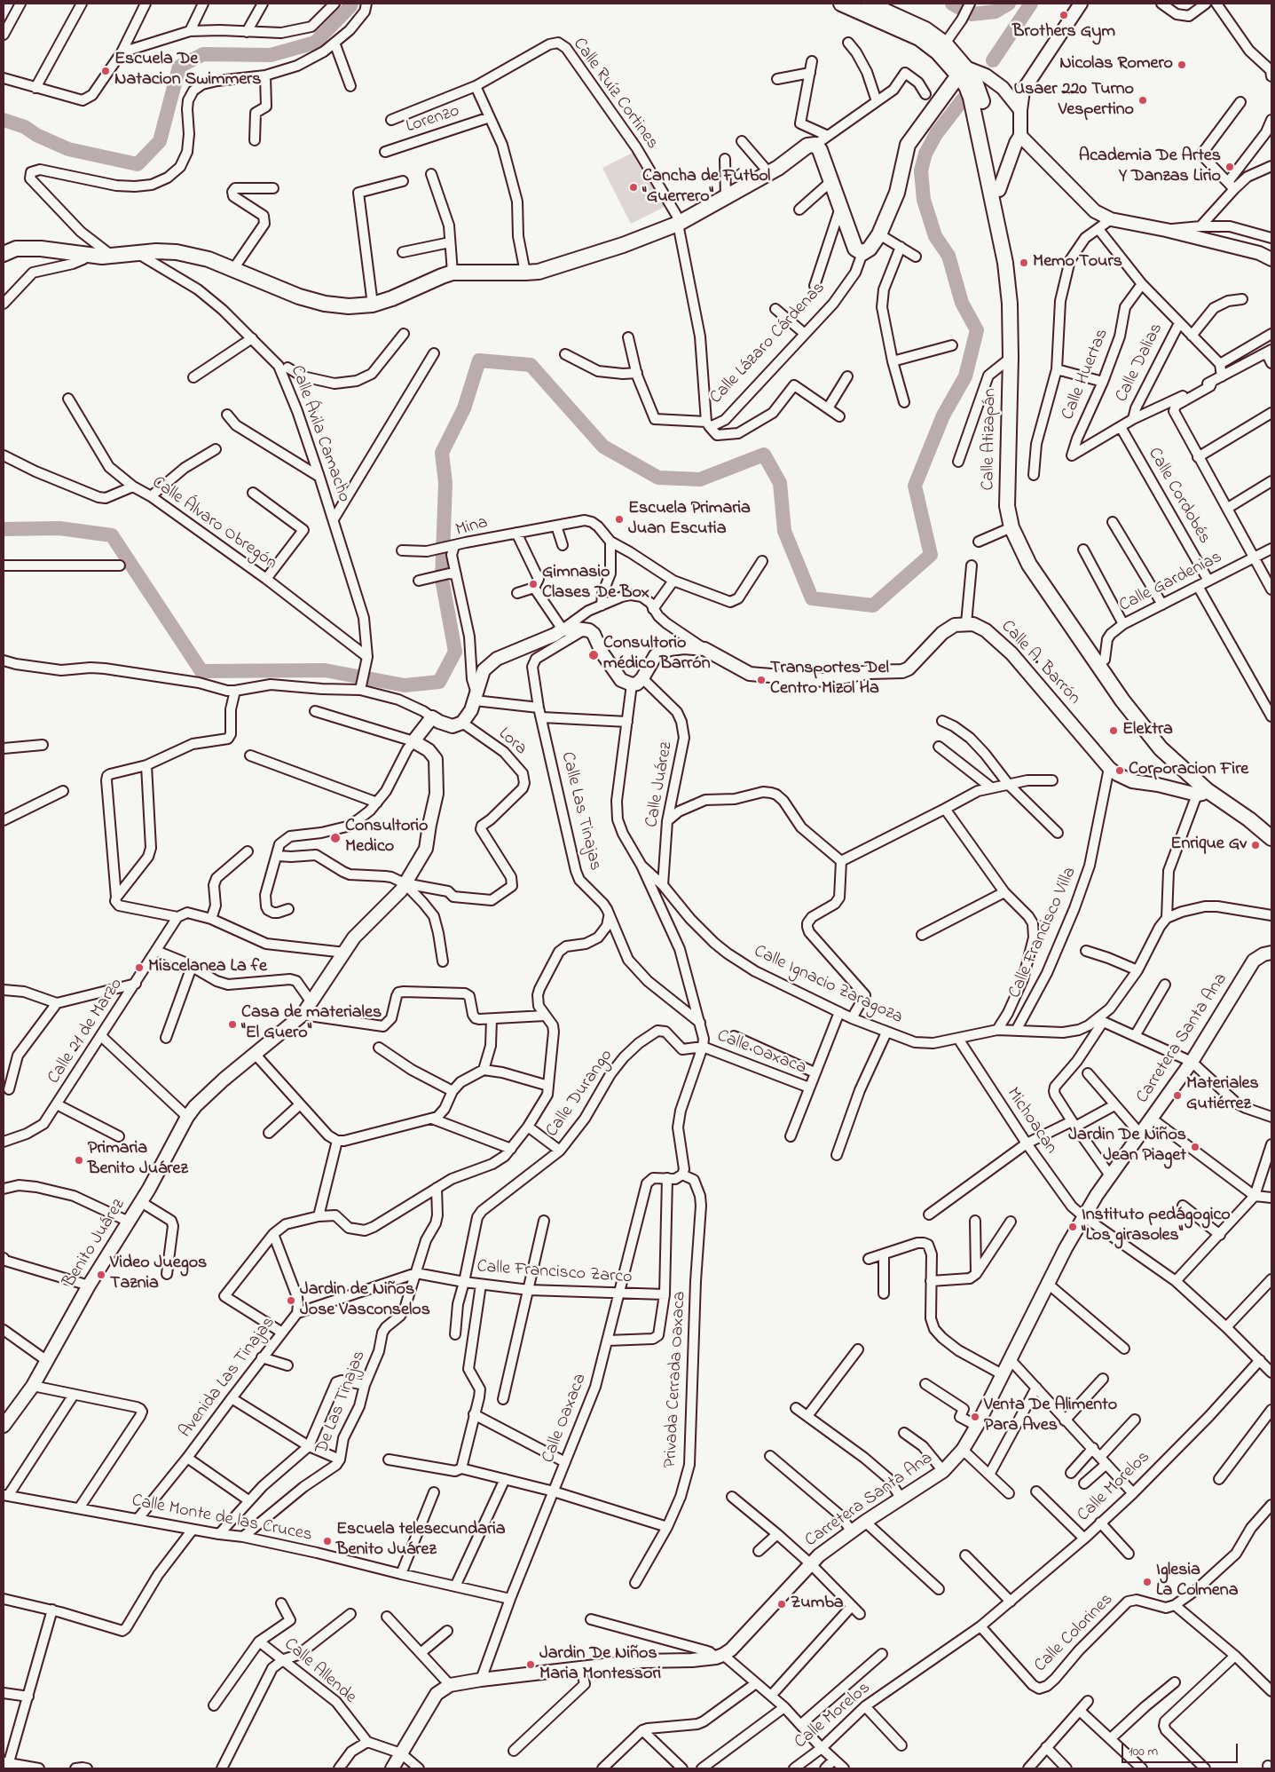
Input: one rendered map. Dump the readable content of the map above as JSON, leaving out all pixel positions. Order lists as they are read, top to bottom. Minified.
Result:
{"streets":{"main road":["Calle Lázaro Cárdenas","Calle Atizapán"],"street":["Calle Ruíz Cortines","Lorenzo","Calle Dalias","Calle Huertas","Calle Ávila Camacho","Calle Cordobés","Calle Álvaro Obregón","Mina","Calle Gardenias","Calle A. Barrón","Lora","Calle Juárez","Calle Las Tinajas","Calle Francisco Villa","Calle Ignacio Zaragoza","Calle 21 de Marzo","Carretera Santa Ana","Calle Oaxaca","Calle Durango","Michoacan","Benito Juárez","Calle Francisco Zarco","Avenida Las Tinajas","Privada Cerrada Oaxaca","De Las Tinajas","Calle Morelos","Calle Monte de las Cruces","Calle Colorines","Calle Allende"]},"crossings":[["Calle Ruíz Cortines","Calle Lázaro Cárdenas"],["Calle Huertas","Calle Cordobés"],["Calle Ávila Camacho","Calle Álvaro Obregón"],["Calle Atizapán","Calle Gardenias"],["Calle Cordobés","Calle Gardenias"],["Calle A. Barrón","Calle Francisco Villa"],["Lora","Benito Juárez"],["Calle Juárez","Calle Ignacio Zaragoza"],["Calle Francisco Villa","Calle Ignacio Zaragoza"],["Calle Ignacio Zaragoza","Michoacan"],["Carretera Santa Ana","Michoacan"],["Calle Oaxaca","Calle Durango"],["Calle Oaxaca","Calle Francisco Zarco"],["Calle Oaxaca","Privada Cerrada Oaxaca"],["Calle Oaxaca","Calle Monte de las Cruces"],["Calle Durango","Calle Francisco Zarco"],["Michoacan","Calle Morelos"],["Calle Francisco Zarco","Avenida Las Tinajas"],["Calle Francisco Zarco","De Las Tinajas"],["Avenida Las Tinajas","De Las Tinajas"],["Avenida Las Tinajas","Calle Monte de las Cruces"],["De Las Tinajas","Calle Monte de las Cruces"],["Calle Morelos","Calle Colorines"]],"places":["Brothers Gym","Nicolas Romero","Escuela De Natacion Swimmers","Usaer 220 Turno Vespertino","Academia De Artes Y Danzas Lirio","Cancha de Fútbol \"Guerrero\"","Memo Tours","Escuela Primaria Juan Escutia","Gimnasio Clases De Box","Consultorio médico Barrón","Transportes Del Centro Mizol Ha","Elektra","Corporacion Fire","Consultorio Medico","Enrique Gv","Miscelanea La fe","Casa de materiales \"El Guero\"","Materiales Gutiérrez","Jardin De Niños Jean Piaget","Primaria Benito Juárez","Instituto pedágogico \"Los girasoles\"","Video Juegos Taznia","Jardin de Niños Jose Vasconselos","Venta De Alimento Para Aves","Escuela telesecundaria Benito Juárez","Iglesia La Colmena","Zumba","Jardin De Niños Maria Montessori"],"scale_bar":"100 m"}
